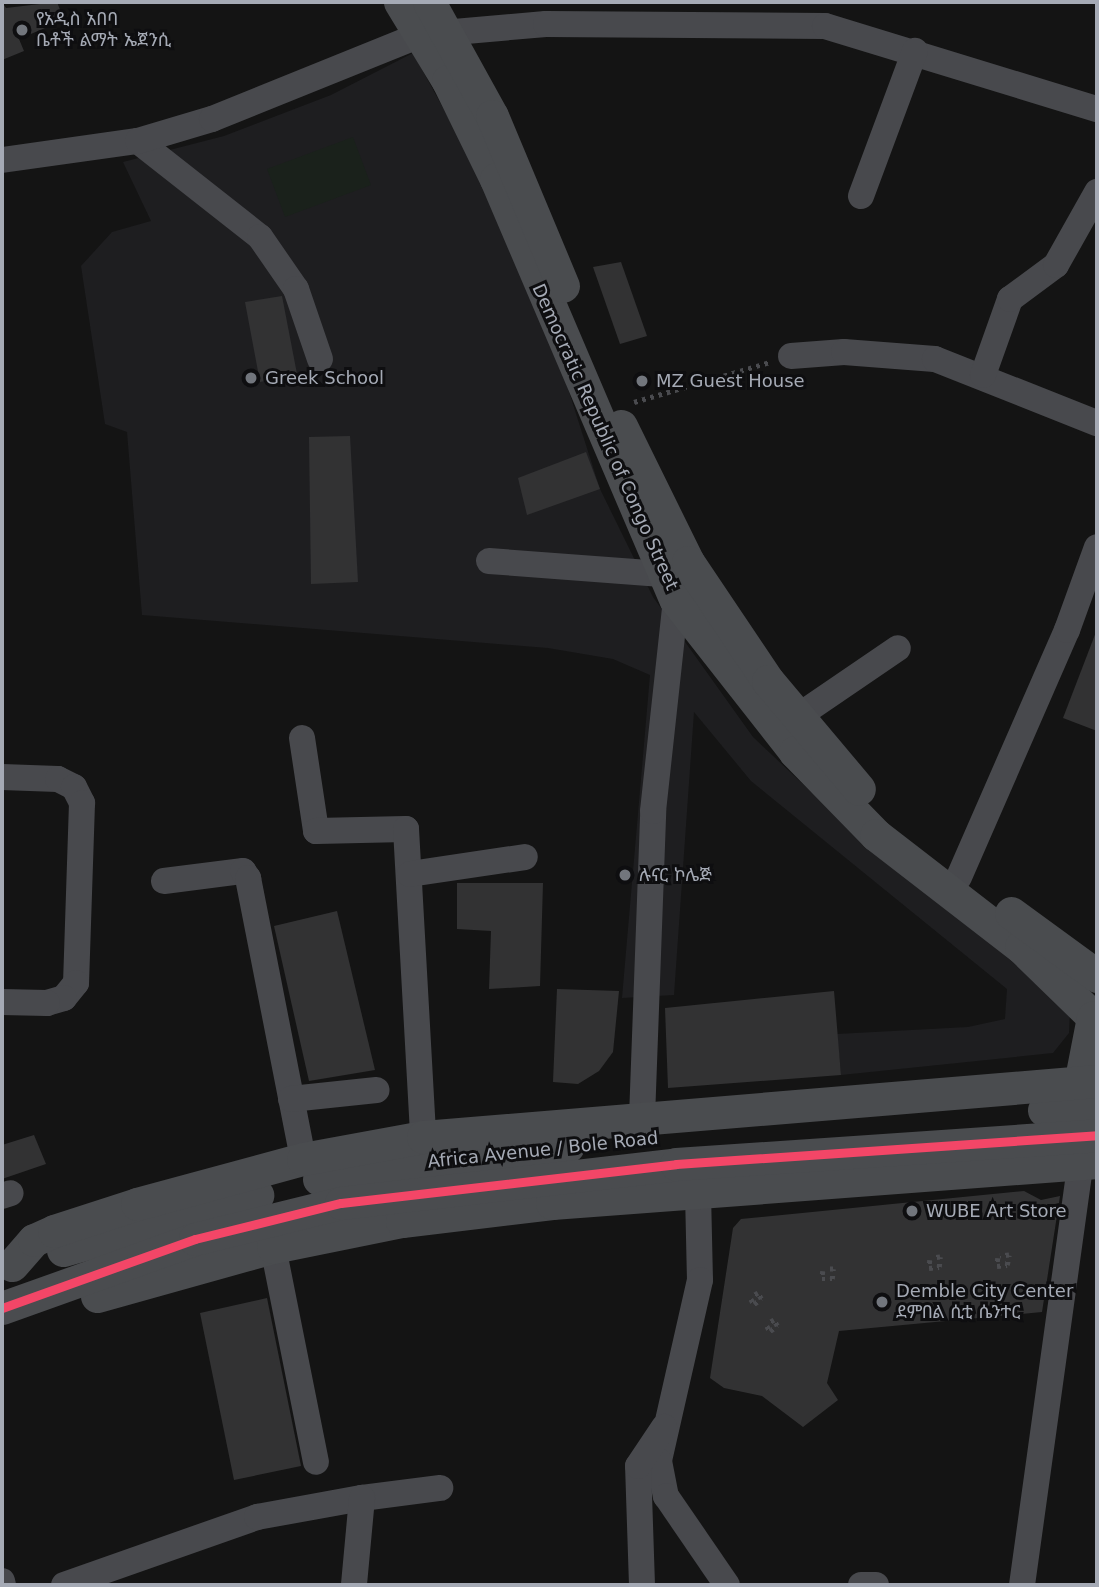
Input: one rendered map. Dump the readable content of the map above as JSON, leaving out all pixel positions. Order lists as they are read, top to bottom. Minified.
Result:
{"streets":{"main road":["Democratic Republic of Congo Street","Africa Avenue / Bole Road"]},"places":["የአዲስ አበባ ቤቶች ልማት ኤጀንሲ","Greek School","MZ Guest House","ሉናር ኮሌጅ","WUBE Art Store","Demble City Center ደምበል ሲቲ ሴንተር"]}
